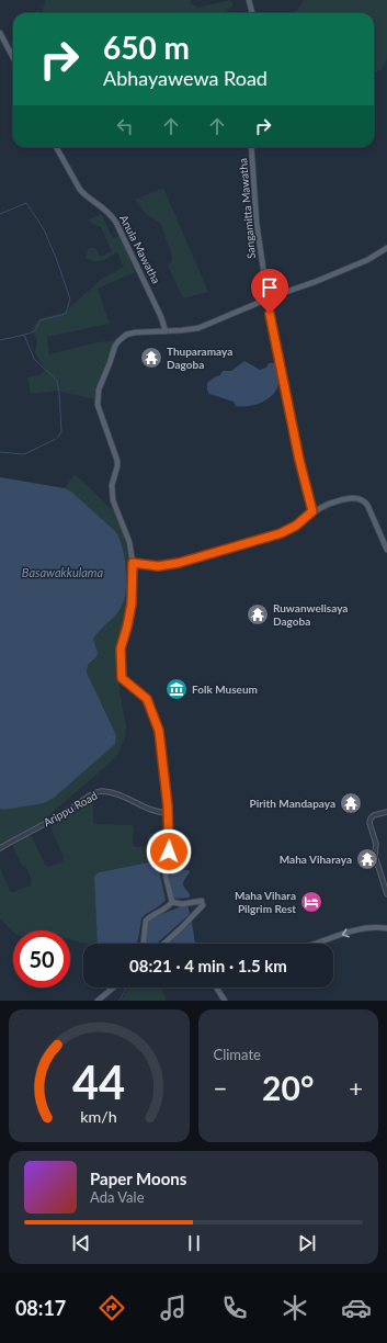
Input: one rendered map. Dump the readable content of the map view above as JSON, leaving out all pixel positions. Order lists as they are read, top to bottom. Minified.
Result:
{"streets":{"main road":["Sangamitta Mawatha","Anula Mawatha"],"street":["Arippu Road"]},"water":["Basawakkulama"],"places":{"temple":["Thuparamaya Dagoba","Ruwanwelisaya Dagoba","Pirith Mandapaya","Maha Viharaya"],"museum":["Folk Museum"],"hotel":["Maha Vihara Pilgrim Rest"]},"page":{"turn":["650 m","Abhayawewa Road"],"limit":"50","trip":"08:21 · 4 min · 1.5 km","tile":"Climate","heat":["−","20°","+"],"song":["Paper Moons","Ada Vale"],"tabs":"08:17","gauge":["44","km/h"]}}
